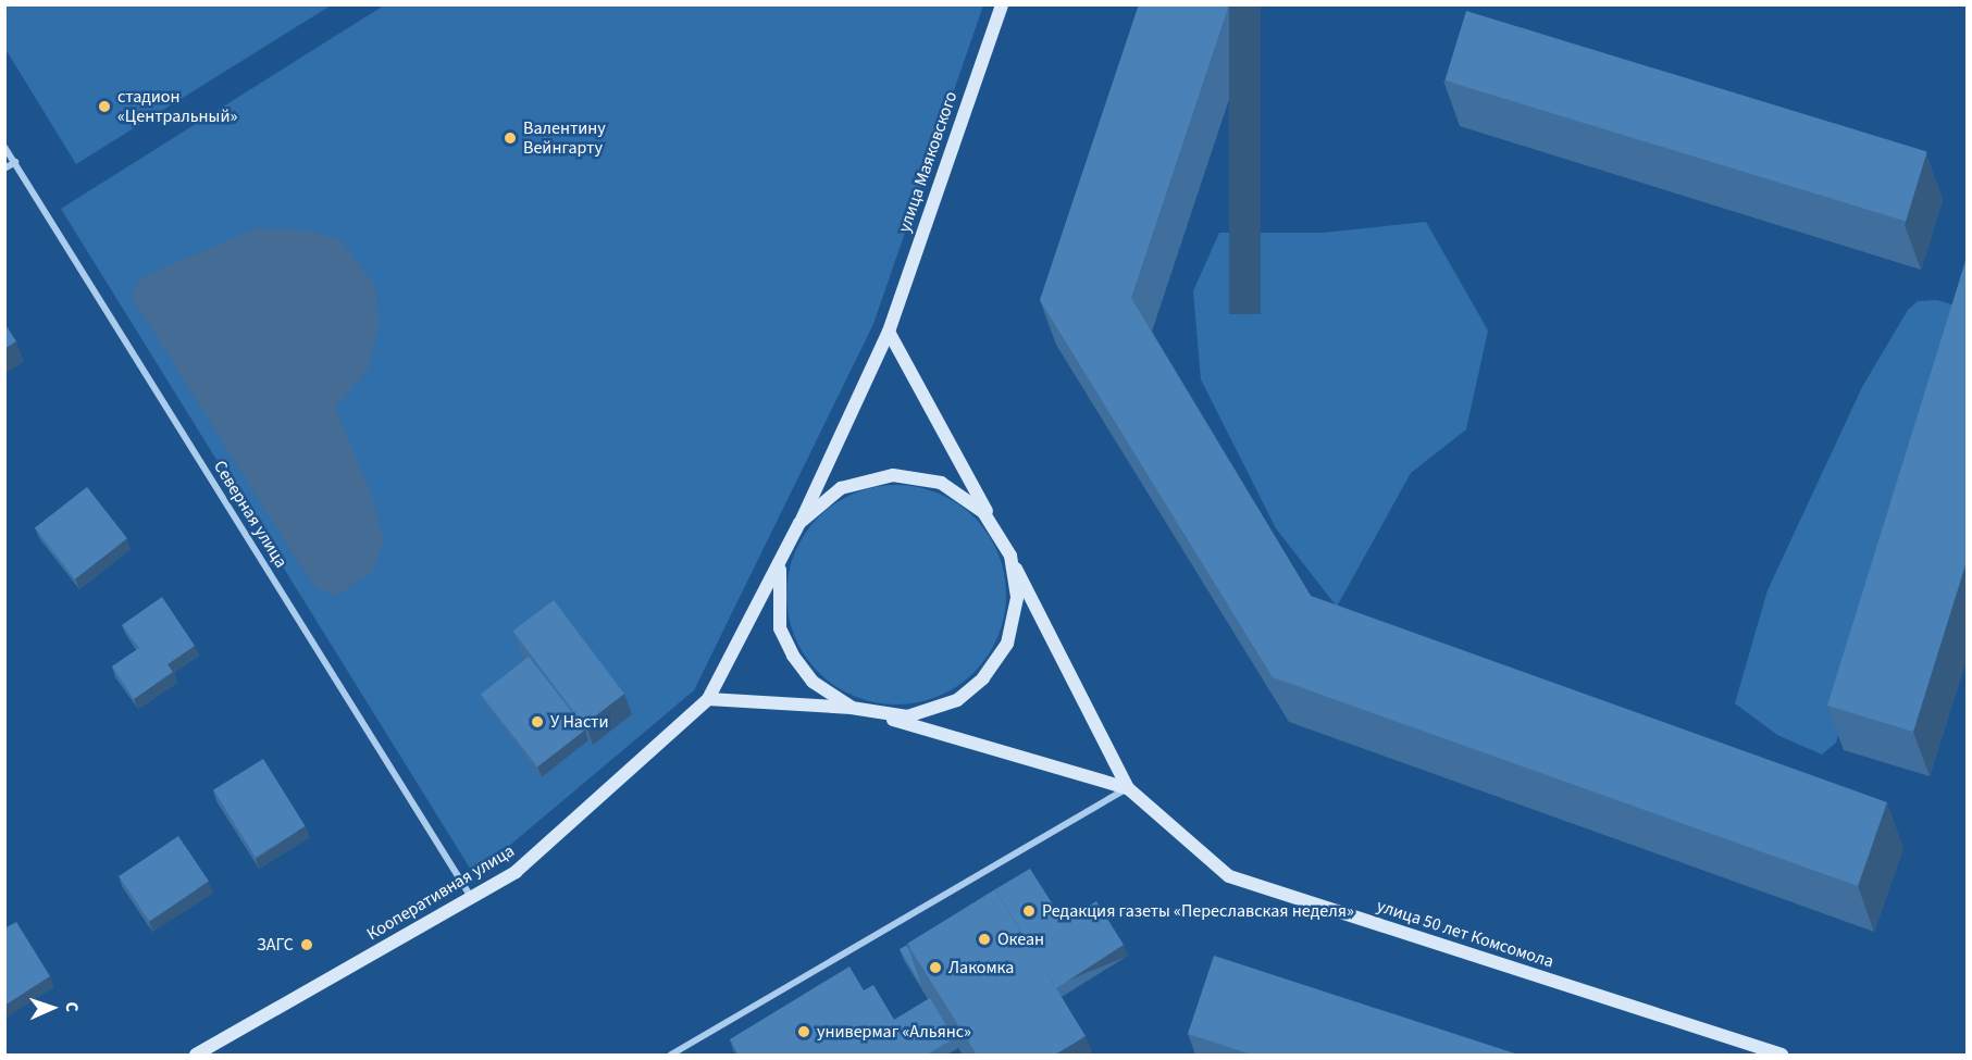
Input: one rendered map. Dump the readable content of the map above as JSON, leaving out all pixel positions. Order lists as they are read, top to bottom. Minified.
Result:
{"streets":{"main road":["улица Маяковского","Кооперативная улица","улица 50 лет Комсомола"],"street":["Северная улица"]},"crossings":[["Северная улица","Кооперативная улица"]],"places":["стадион «Центральный»","Валентину Вейнгарту","У Насти","Редакция газеты «Переславская неделя»","Океан","ЗАГС","Лакомка","универмаг «Альянс»"],"north":"right"}
